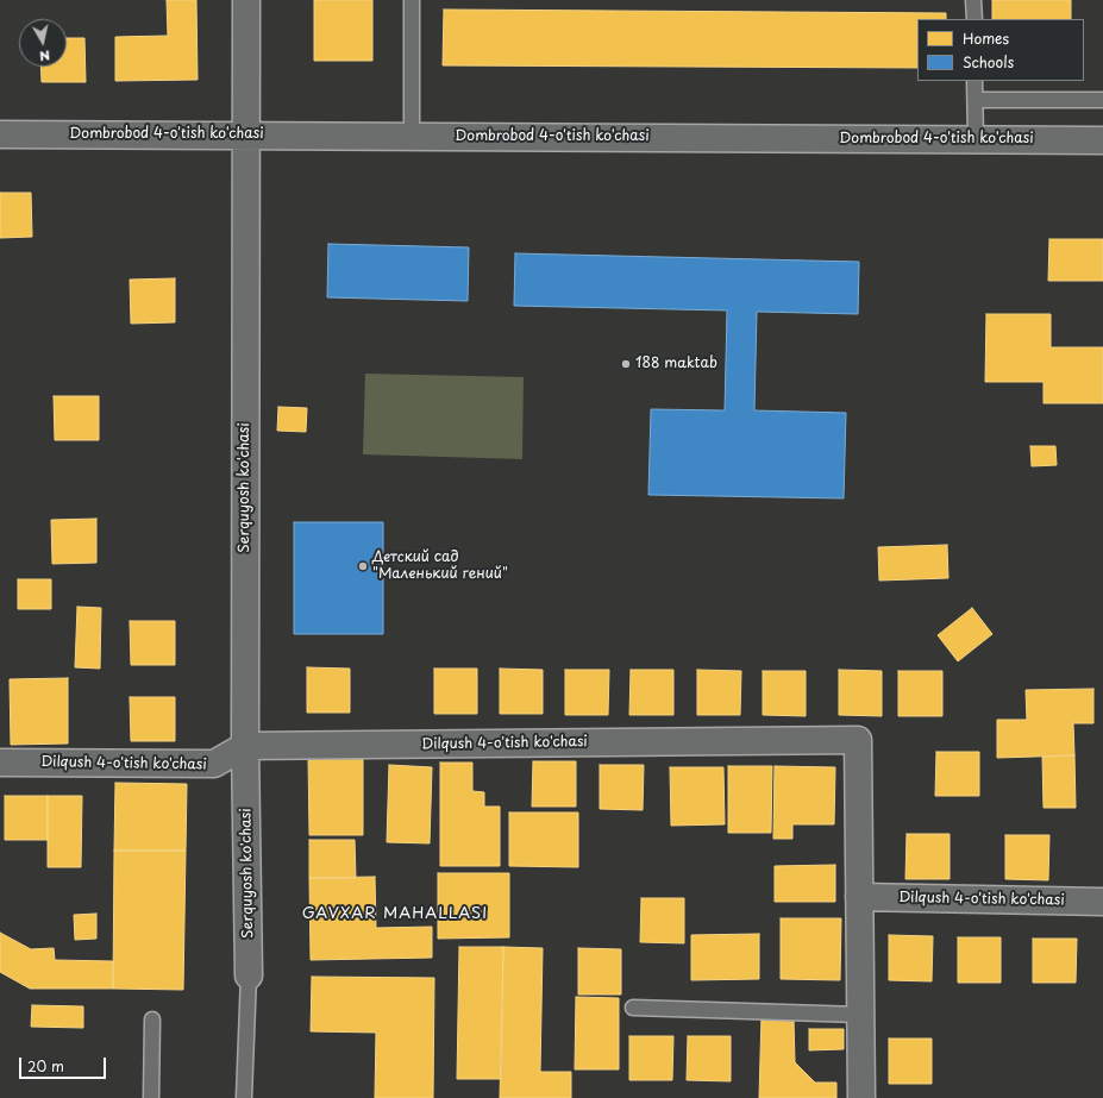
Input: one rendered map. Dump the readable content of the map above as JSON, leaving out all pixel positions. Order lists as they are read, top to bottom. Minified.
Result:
{"streets":{"street":["Dombrobod 4-o'tish ko'chasi","Serquyosh ko'chasi","Dilqush 4-o'tish ko'chasi"]},"crossings":[["Dombrobod 4-o'tish ko'chasi","Serquyosh ko'chasi"],["Serquyosh ko'chasi","Dilqush 4-o'tish ko'chasi"]],"districts":["GAVXAR MAHALLASI"],"places":["188 maktab","Детский сад \"Маленький гений\""],"legend":["Homes","Schools"],"scale_bar":"20 m","north":"bottom"}
